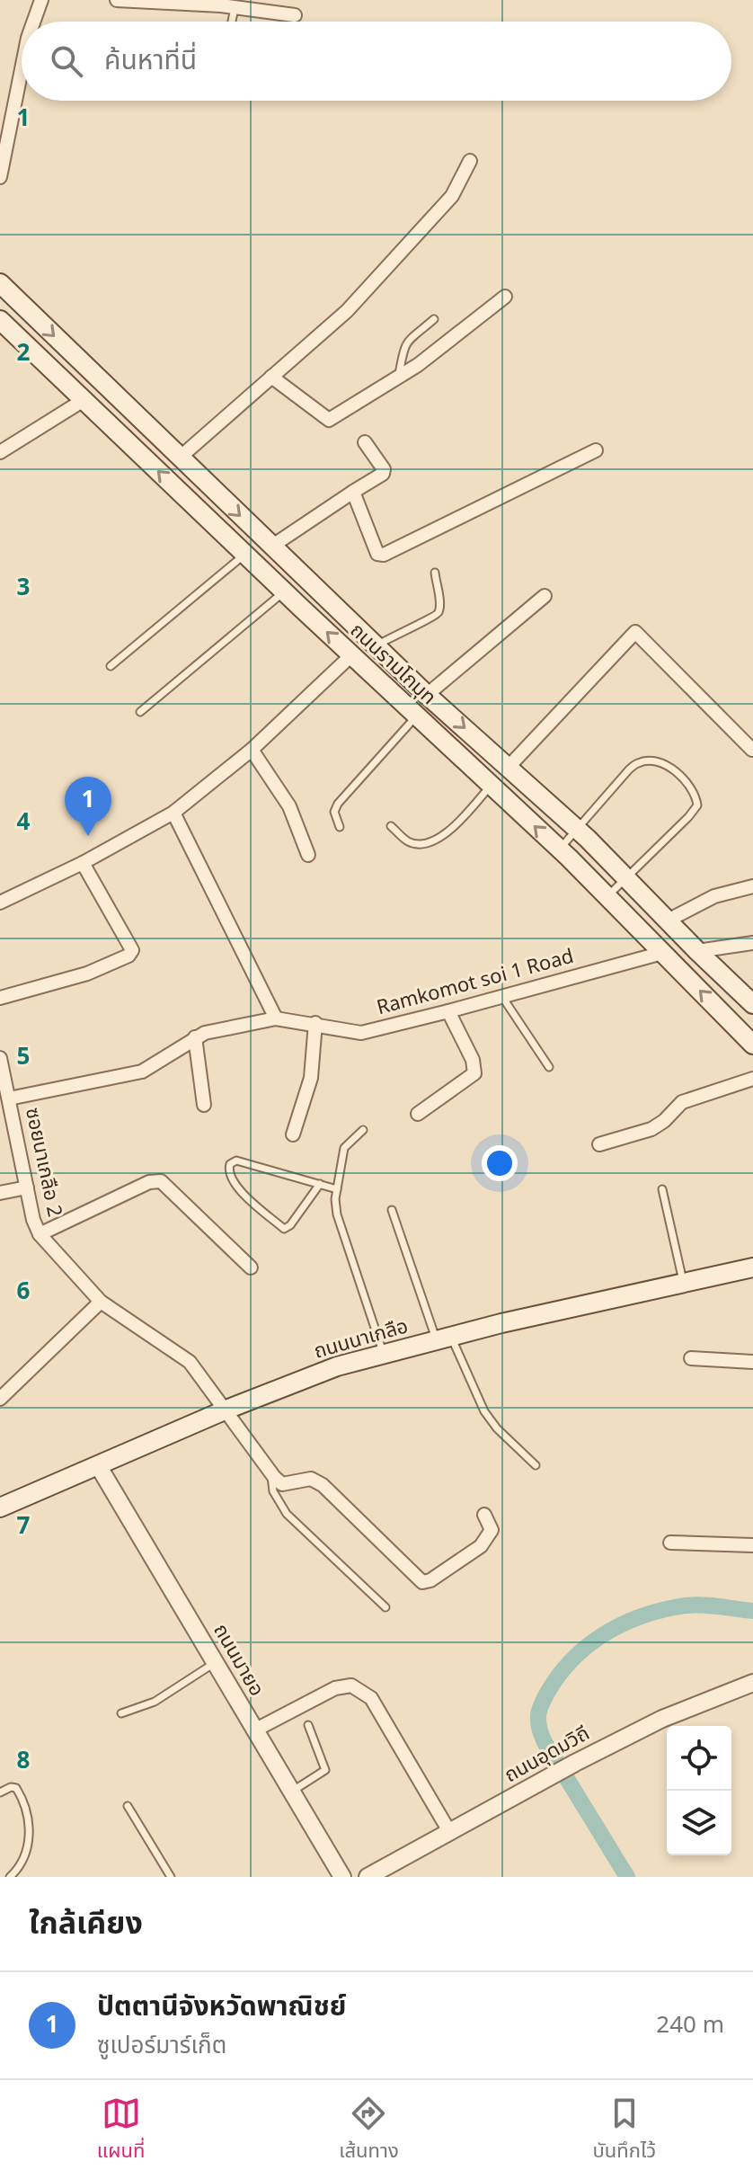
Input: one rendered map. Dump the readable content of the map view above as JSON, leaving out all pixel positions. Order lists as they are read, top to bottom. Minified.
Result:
{"streets":{"main road":["ถนนรามโกมุท","ถนนนาเกลือ"],"street":["Ramkomot soi 1 Road","ซอยนาเกลือ 2","ถนนมายอ","ถนนอุดมวิถี"]},"crossings":[["ถนนรามโกมุท","Ramkomot soi 1 Road"],["Ramkomot soi 1 Road","ซอยนาเกลือ 2"],["ซอยนาเกลือ 2","ถนนนาเกลือ"],["ถนนนาเกลือ","ถนนมายอ"]],"page":{"search":"ค้นหาที่นี่","pins":"1","heading":"ใกล้เคียง","list":[{"mark":"1","name":"ปัตตานีจังหวัดพาณิชย์","note":"ซูเปอร์มาร์เก็ต","value":"240 m"}],"nav":["แผนที่","เส้นทาง","บันทึกไว้"]},"grid":{"rows":["1","2","3","4","5","6","7","8"]}}
